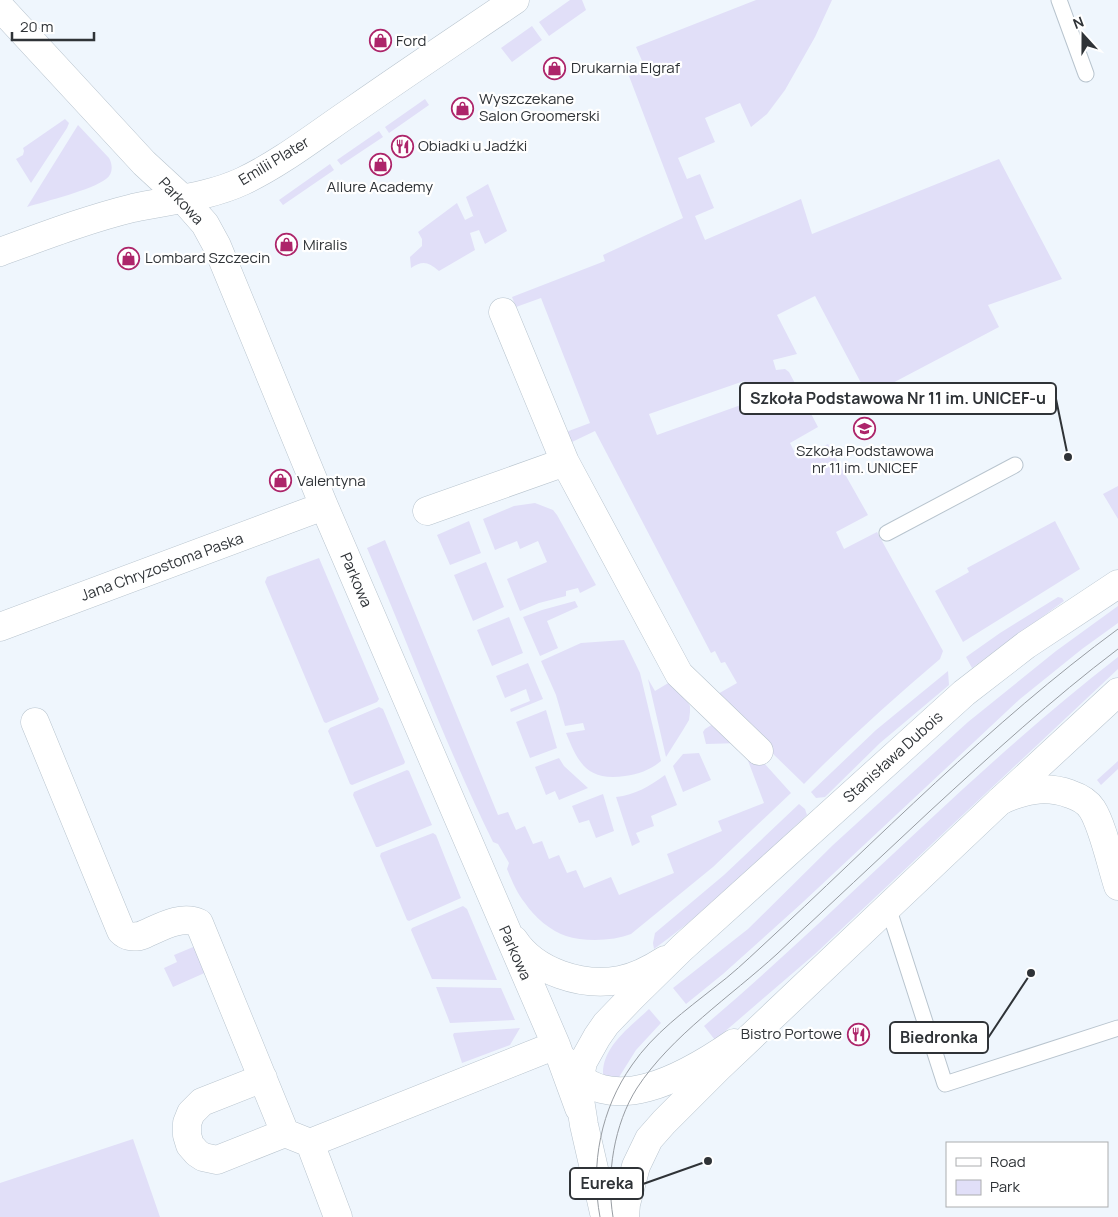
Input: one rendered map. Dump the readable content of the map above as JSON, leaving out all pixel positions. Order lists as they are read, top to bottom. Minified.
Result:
{"streets":{"street":["Emilii Plater","Parkowa","Jana Chryzostoma Paska","Stanisława Dubois"]},"crossings":[["Emilii Plater","Parkowa"],["Parkowa","Jana Chryzostoma Paska"],["Parkowa","Stanisława Dubois"]],"places":{"shop":["Ford","Drukarnia Elgraf","Wyszczekane Salon Groomerski","Allure Academy","Miralis","Lombard Szczecin","Valentyna"],"restaurant":["Obiadki u Jadźki","Bistro Portowe"],"school or university":["Szkoła Podstawowa nr 11 im. UNICEF"],"other":["Szkoła Podstawowa Nr 11 im. UNICEF-u","Biedronka","Eureka"]},"legend":["Road","Park"],"scale_bar":"20 m","north":"top"}
